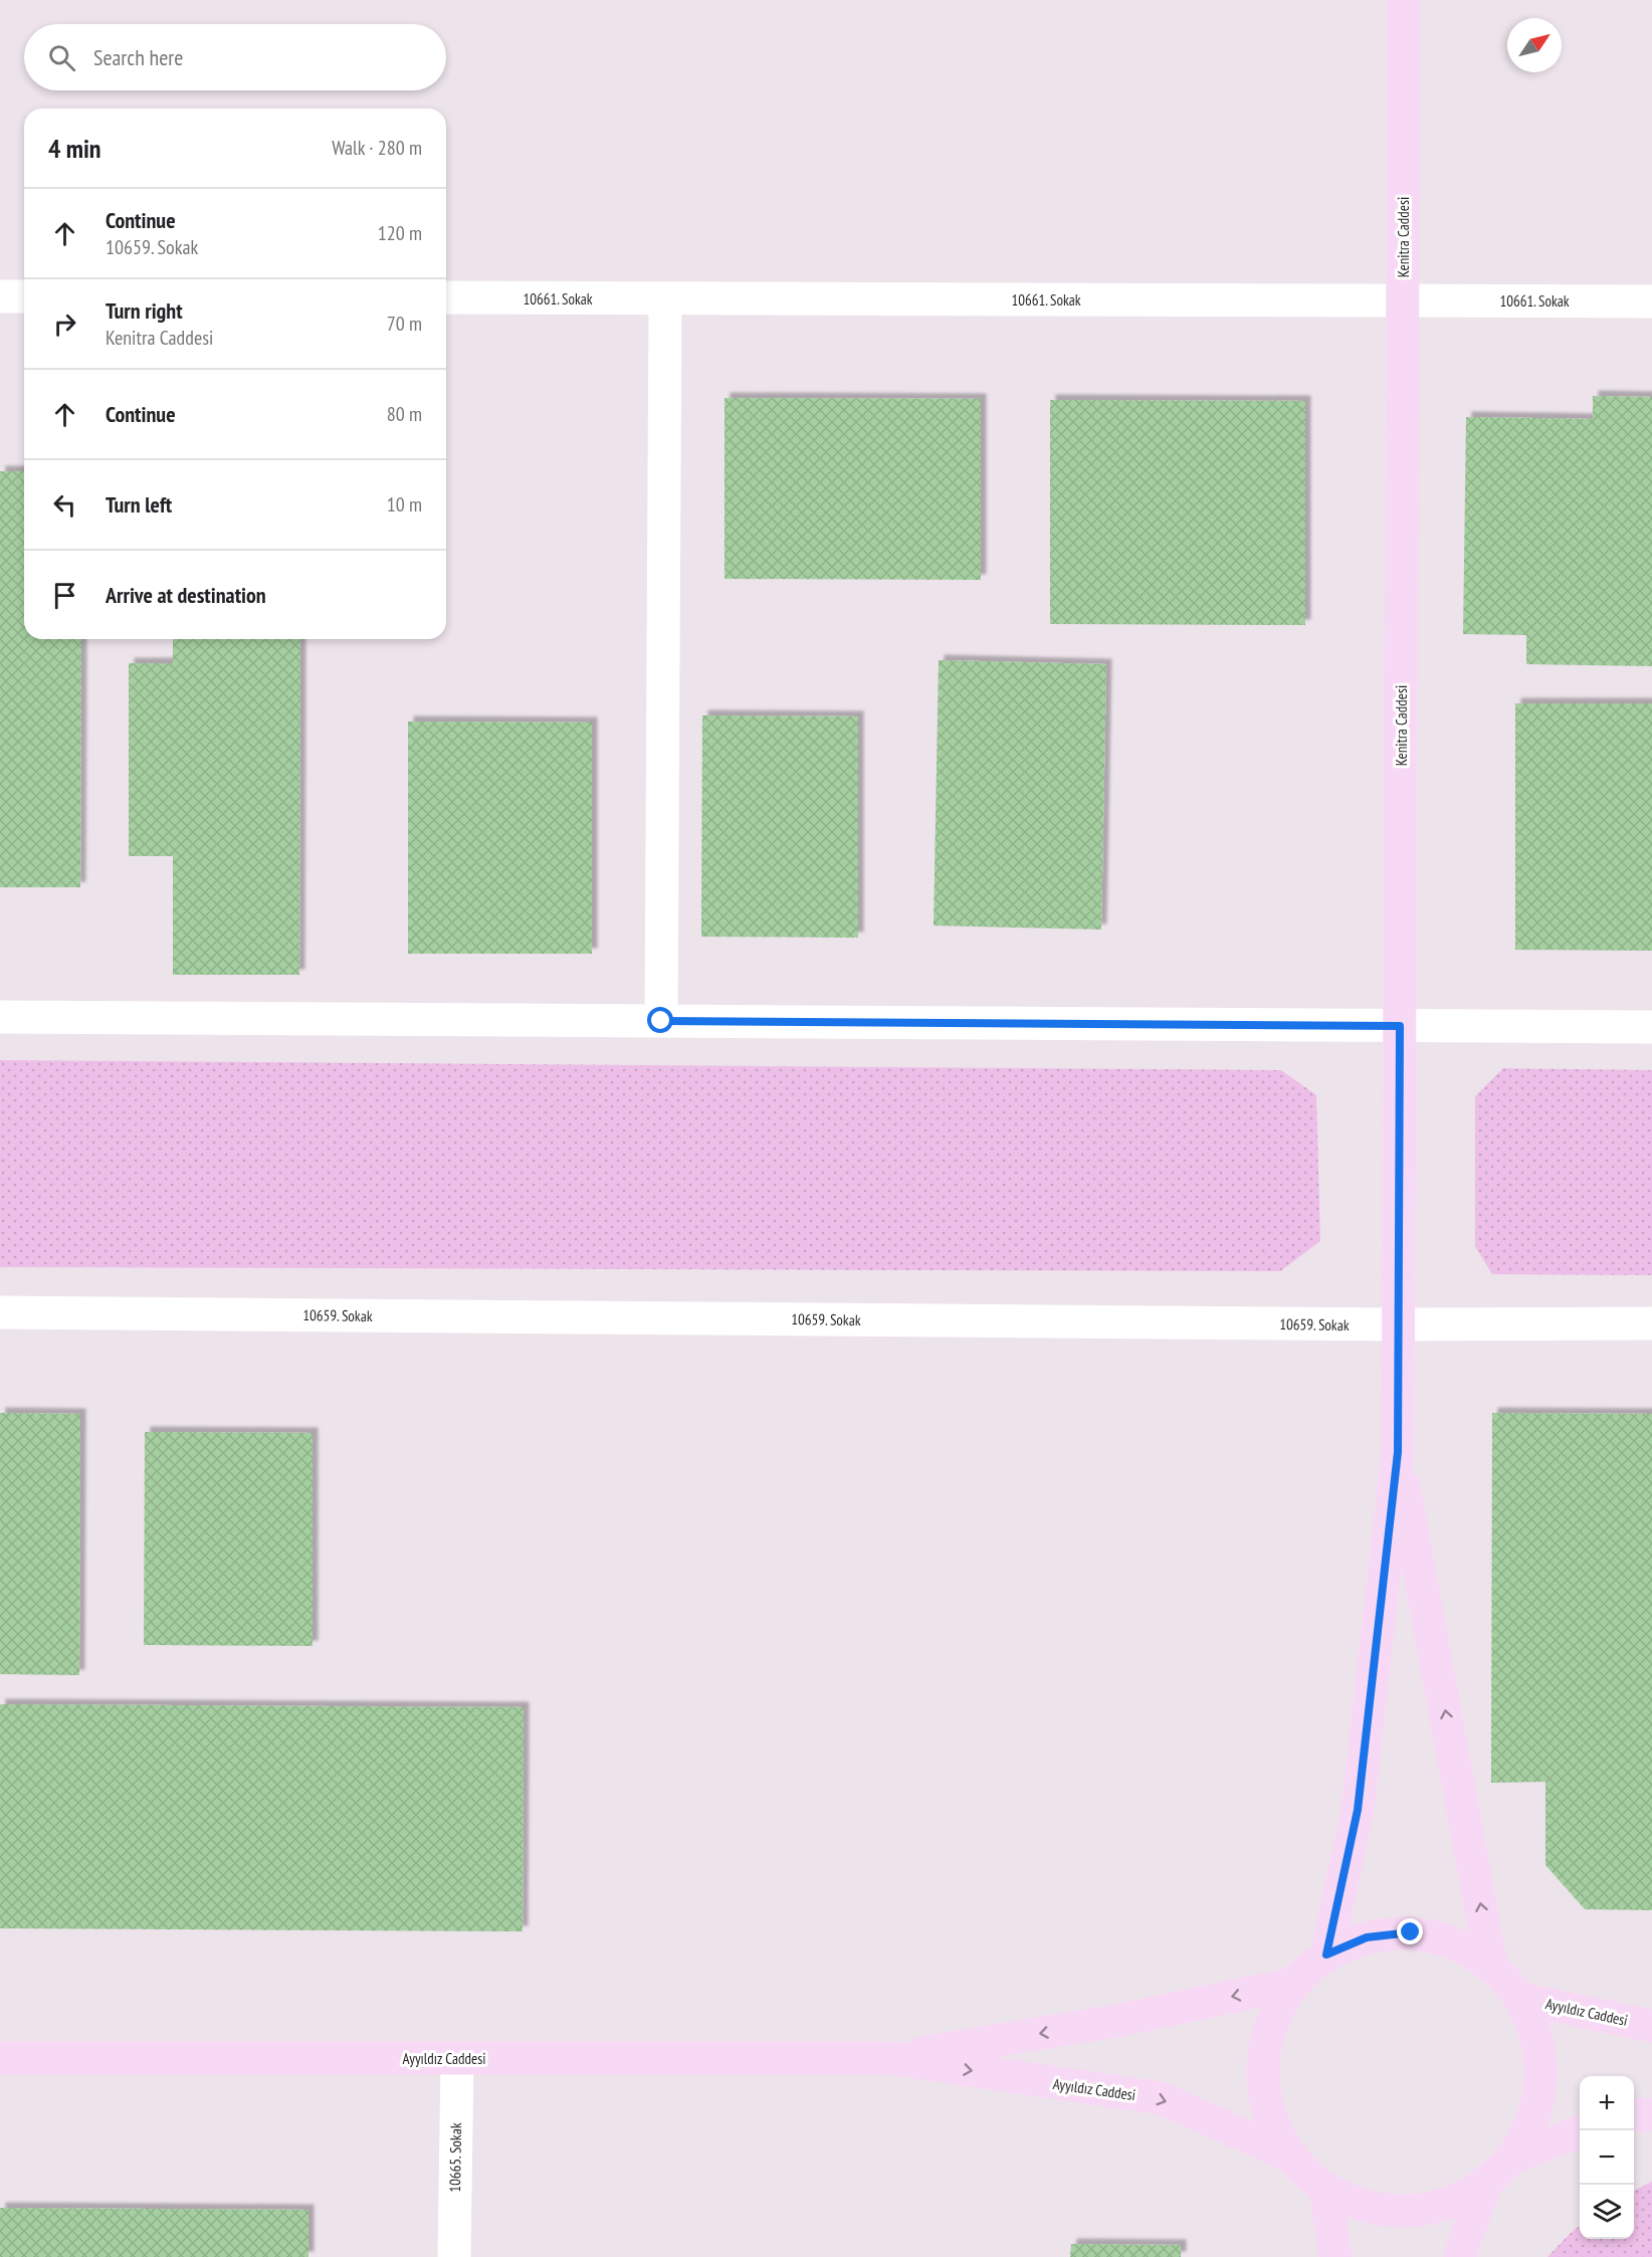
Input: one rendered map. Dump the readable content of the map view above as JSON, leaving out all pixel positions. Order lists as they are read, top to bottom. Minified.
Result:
{"streets":{"street":["Kenitra Caddesi","10661. Sokak","10659. Sokak","Ayyıldız Caddesi","10665. Sokak"]},"crossings":[["Kenitra Caddesi","10661. Sokak"],["Kenitra Caddesi","10659. Sokak"],["Ayyıldız Caddesi","10665. Sokak"]],"north":"top right","page":{"search":"Search here","heading":["4 min","Walk · 280 m"],"list":[["Continue","10659. Sokak","120 m"],["Turn right","Kenitra Caddesi","70 m"],["Continue","80 m"],["Turn left","10 m"],"Arrive at destination"],"map_buttons":["+","−"]}}
